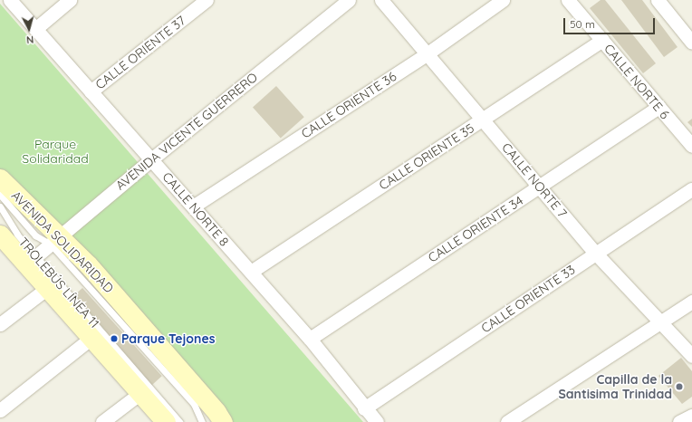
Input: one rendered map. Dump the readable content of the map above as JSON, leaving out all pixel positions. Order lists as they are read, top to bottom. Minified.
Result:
{"streets":{"street":["CALLE ORIENTE 37","CALLE NORTE 6","CALLE ORIENTE 36","AVENIDA VICENTE GUERRERO","CALLE ORIENTE 35","CALLE NORTE 7","CALLE NORTE 8","CALLE ORIENTE 34","AVENIDA SOLIDARIDAD","CALLE ORIENTE 33"],"lane":["TROLEBÚS LÍNEA 11"]},"crossings":[["CALLE ORIENTE 37","CALLE NORTE 8"],["CALLE NORTE 6","CALLE ORIENTE 35"],["CALLE NORTE 6","CALLE ORIENTE 34"],["CALLE ORIENTE 36","CALLE NORTE 7"],["CALLE ORIENTE 36","CALLE NORTE 8"],["AVENIDA VICENTE GUERRERO","CALLE NORTE 8"],["AVENIDA VICENTE GUERRERO","AVENIDA SOLIDARIDAD"],["AVENIDA VICENTE GUERRERO","TROLEBÚS LÍNEA 11"],["CALLE ORIENTE 35","CALLE NORTE 7"],["CALLE ORIENTE 35","CALLE NORTE 8"],["CALLE NORTE 7","CALLE ORIENTE 34"],["CALLE NORTE 7","CALLE ORIENTE 33"],["CALLE NORTE 8","CALLE ORIENTE 34"],["CALLE NORTE 8","CALLE ORIENTE 33"],["AVENIDA SOLIDARIDAD","TROLEBÚS LÍNEA 11"]],"parks":["Parque Solidaridad"],"places":["Parque Tejones","Capilla de la Santisima Trinidad"],"scale_bar":"50 m","north":"bottom"}
